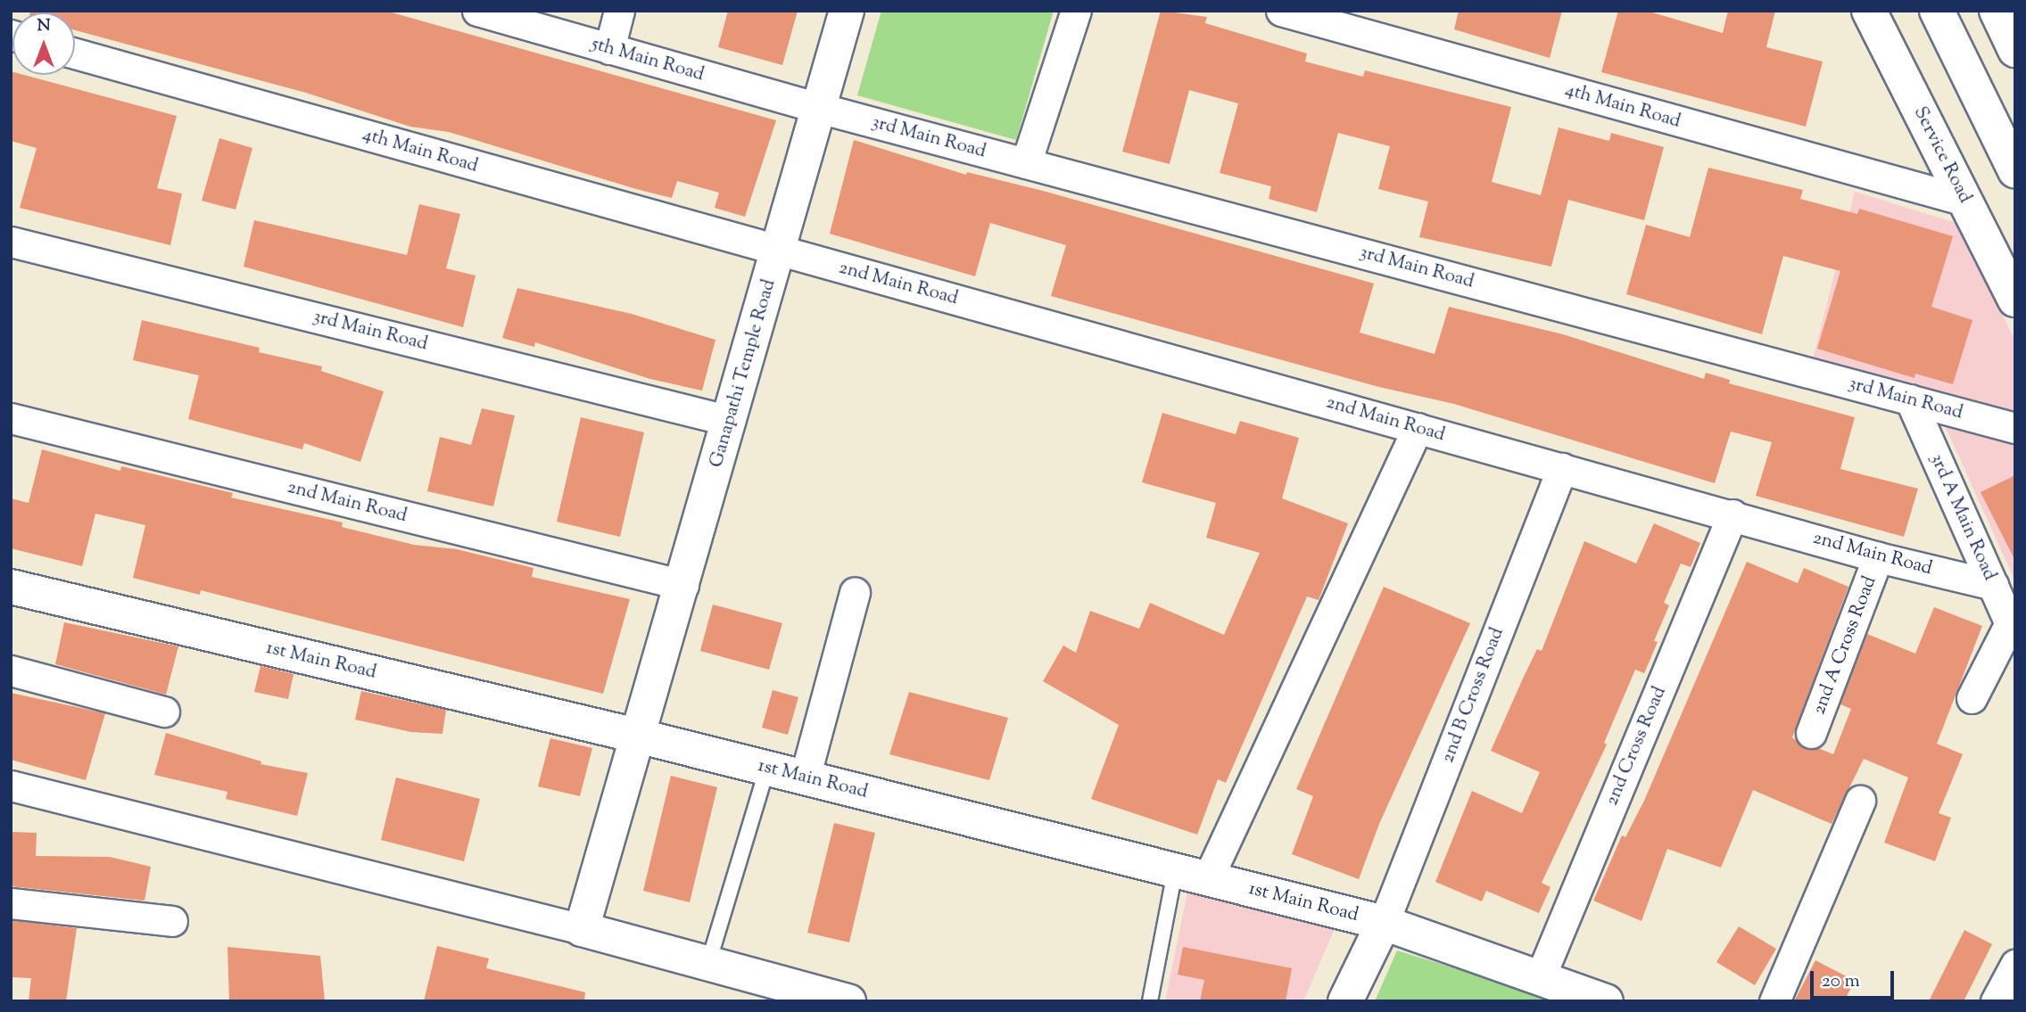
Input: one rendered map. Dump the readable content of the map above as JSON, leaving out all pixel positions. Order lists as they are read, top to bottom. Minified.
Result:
{"streets":{"main road":["Service Road","Ganapathi Temple Road","1st Main Road"],"street":["5th Main Road","4th Main Road","3rd Main Road","2nd Main Road","3rd A Main Road","2nd A Cross Road","2nd B Cross Road","2nd Cross Road"]},"crossings":[["5th Main Road","3rd Main Road"],["5th Main Road","Ganapathi Temple Road"],["4th Main Road","Service Road"],["4th Main Road","2nd Main Road"],["4th Main Road","Ganapathi Temple Road"],["3rd Main Road","Ganapathi Temple Road"],["3rd Main Road","3rd A Main Road"],["2nd Main Road","Ganapathi Temple Road"],["2nd Main Road","3rd A Main Road"],["2nd Main Road","2nd A Cross Road"],["2nd Main Road","2nd B Cross Road"],["2nd Main Road","2nd Cross Road"],["Ganapathi Temple Road","1st Main Road"],["1st Main Road","2nd B Cross Road"],["1st Main Road","2nd Cross Road"]],"scale_bar":"20 m","north":"top"}
